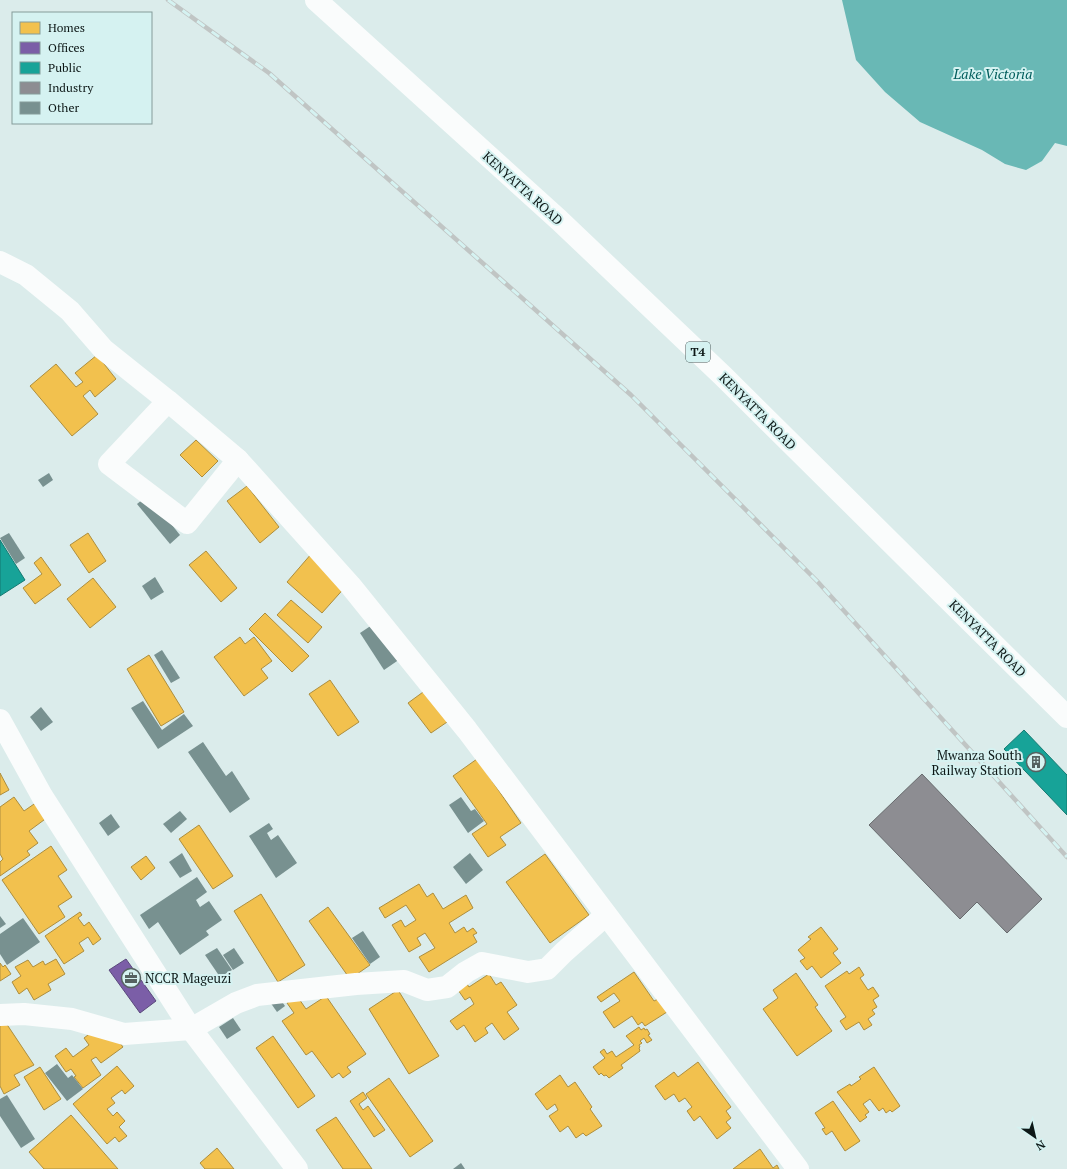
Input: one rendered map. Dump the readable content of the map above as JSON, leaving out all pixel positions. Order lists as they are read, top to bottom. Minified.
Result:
{"streets":{"main road":["KENYATTA ROAD","T4"]},"water":["Lake Victoria"],"places":{"building":["Mwanza South Railway Station"],"office":["NCCR Mageuzi"]},"legend":["Homes","Offices","Public","Industry","Other"],"north":"bottom right"}
